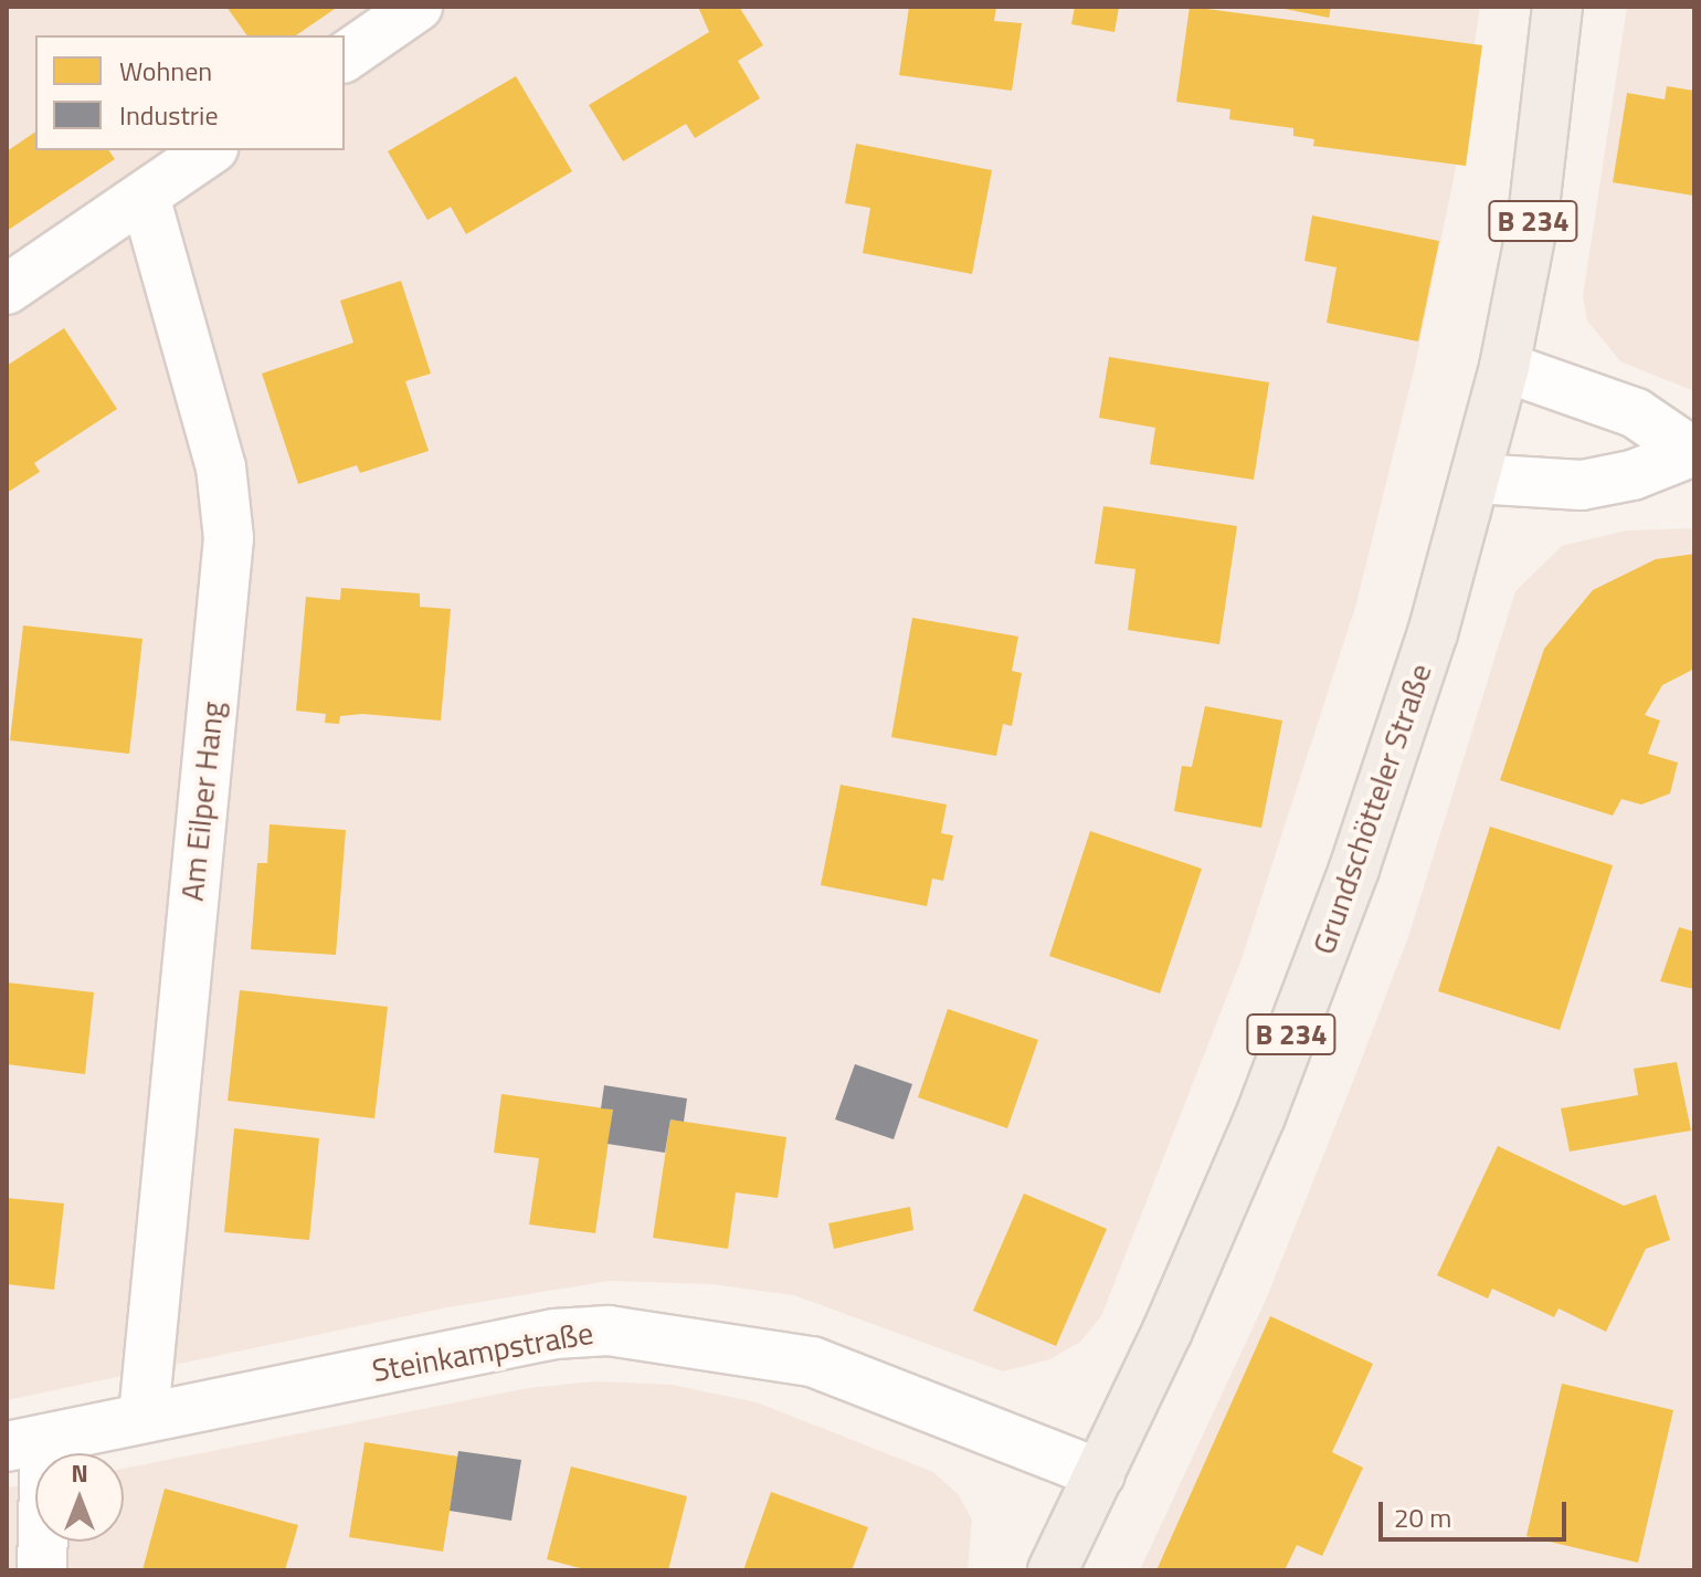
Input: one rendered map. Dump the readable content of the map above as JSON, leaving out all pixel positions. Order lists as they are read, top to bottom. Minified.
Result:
{"streets":{"main road":["B 234","Grundschötteler Straße"],"street":["Am Eilper Hang","Steinkampstraße"]},"crossings":[["Am Eilper Hang","Steinkampstraße"],["Grundschötteler Straße","Steinkampstraße"]],"legend":["Wohnen","Industrie"],"scale_bar":"20 m","north":"top"}
